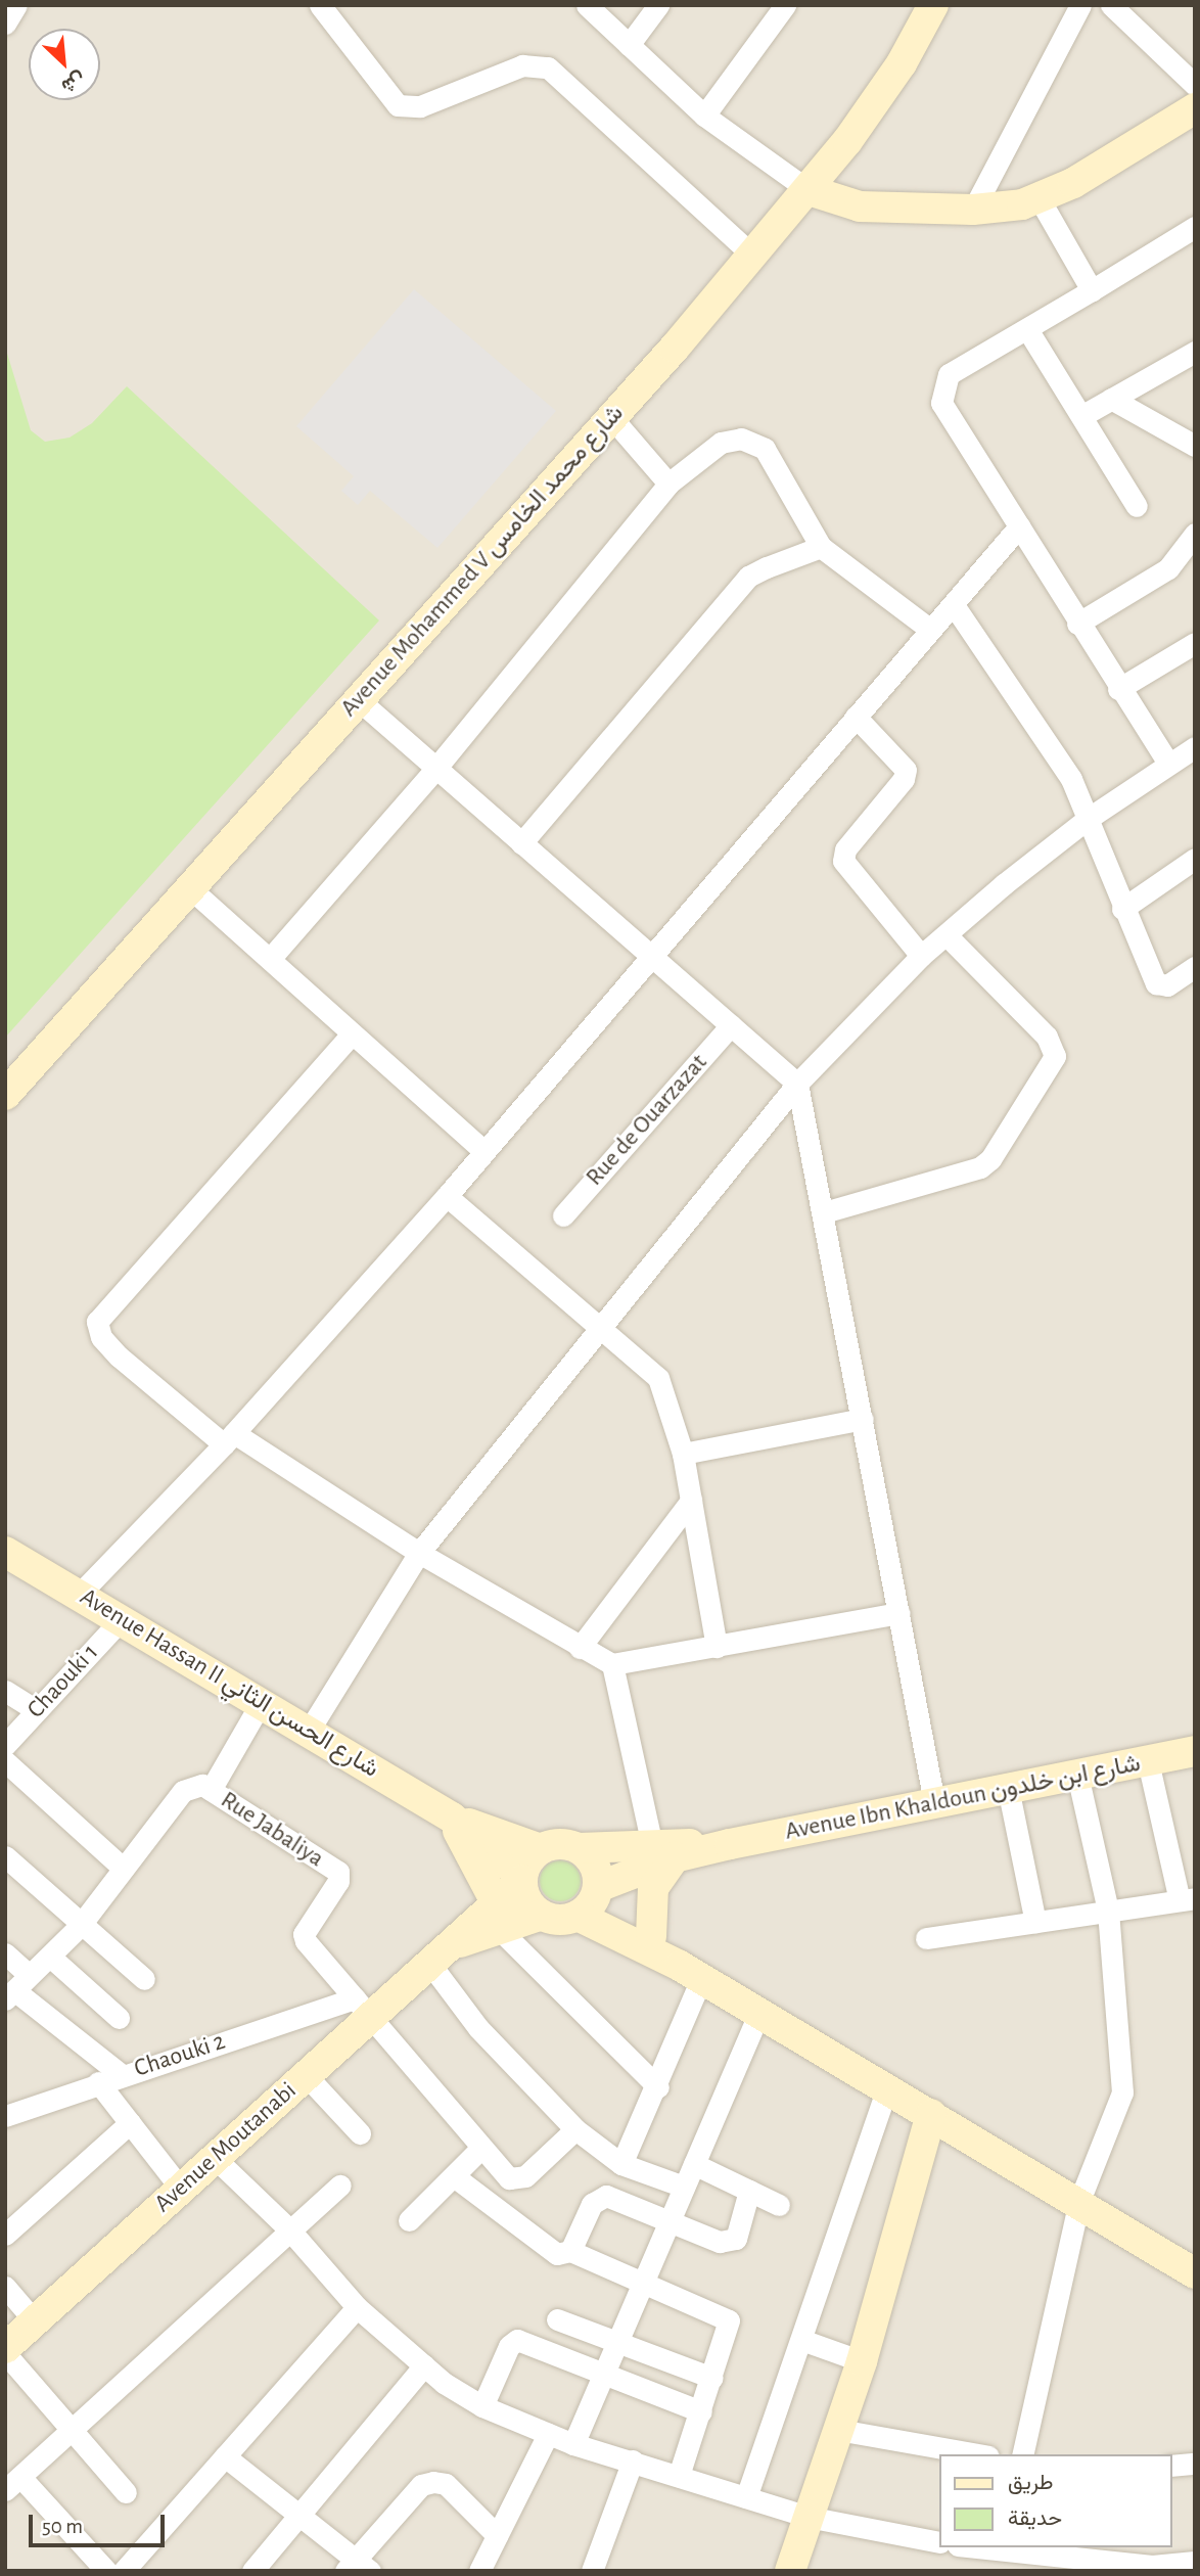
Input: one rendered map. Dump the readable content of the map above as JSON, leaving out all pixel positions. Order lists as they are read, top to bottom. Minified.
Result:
{"streets":{"street":["Avenue Mohammed V شارع محمد الخامس","Rue de Ouarzazat","Chaouki 1","Avenue Hassan II شارع الحسن الثاني","Avenue Ibn Khaldoun شارع ابن خلدون","Rue Jabaliya","Chaouki 2","Avenue Moutanabi"]},"crossings":[["Chaouki 1","Avenue Hassan II شارع الحسن الثاني"],["Avenue Hassan II شارع الحسن الثاني","Rue Jabaliya"],["Rue Jabaliya","Chaouki 2"],["Rue Jabaliya","Avenue Moutanabi"],["Chaouki 2","Avenue Moutanabi"]],"legend":["طريق","حديقة"],"scale_bar":"50 m","north":"bottom right"}
